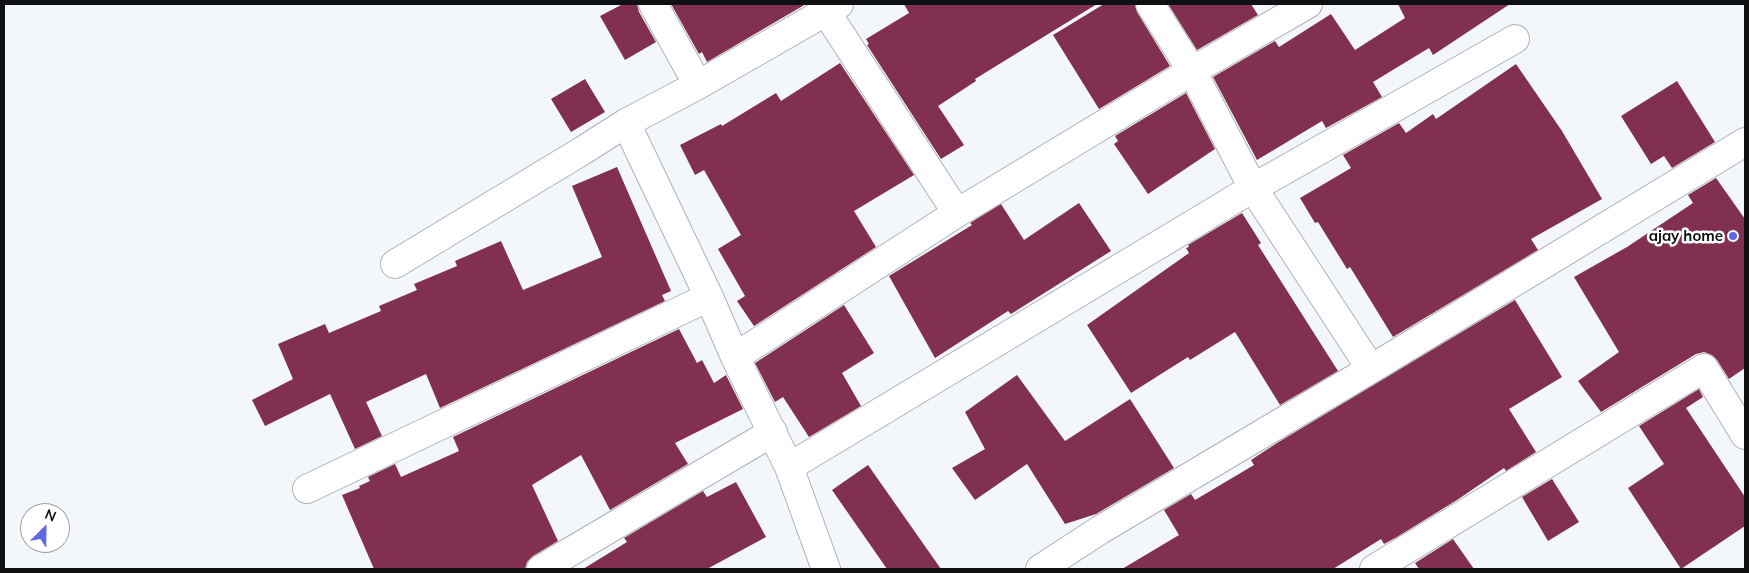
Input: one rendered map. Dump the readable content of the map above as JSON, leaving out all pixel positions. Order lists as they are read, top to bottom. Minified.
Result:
{"places":["ajay home"],"north":"top right"}
